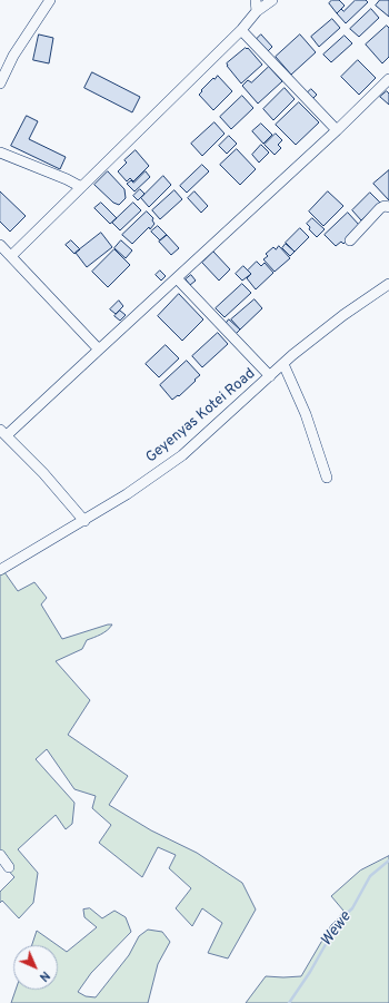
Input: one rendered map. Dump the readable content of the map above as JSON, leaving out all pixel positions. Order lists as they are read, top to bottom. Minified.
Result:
{"streets":{"street":["Geyenyas Kotei Road"]},"water":["Wewe"],"north":"bottom right"}
